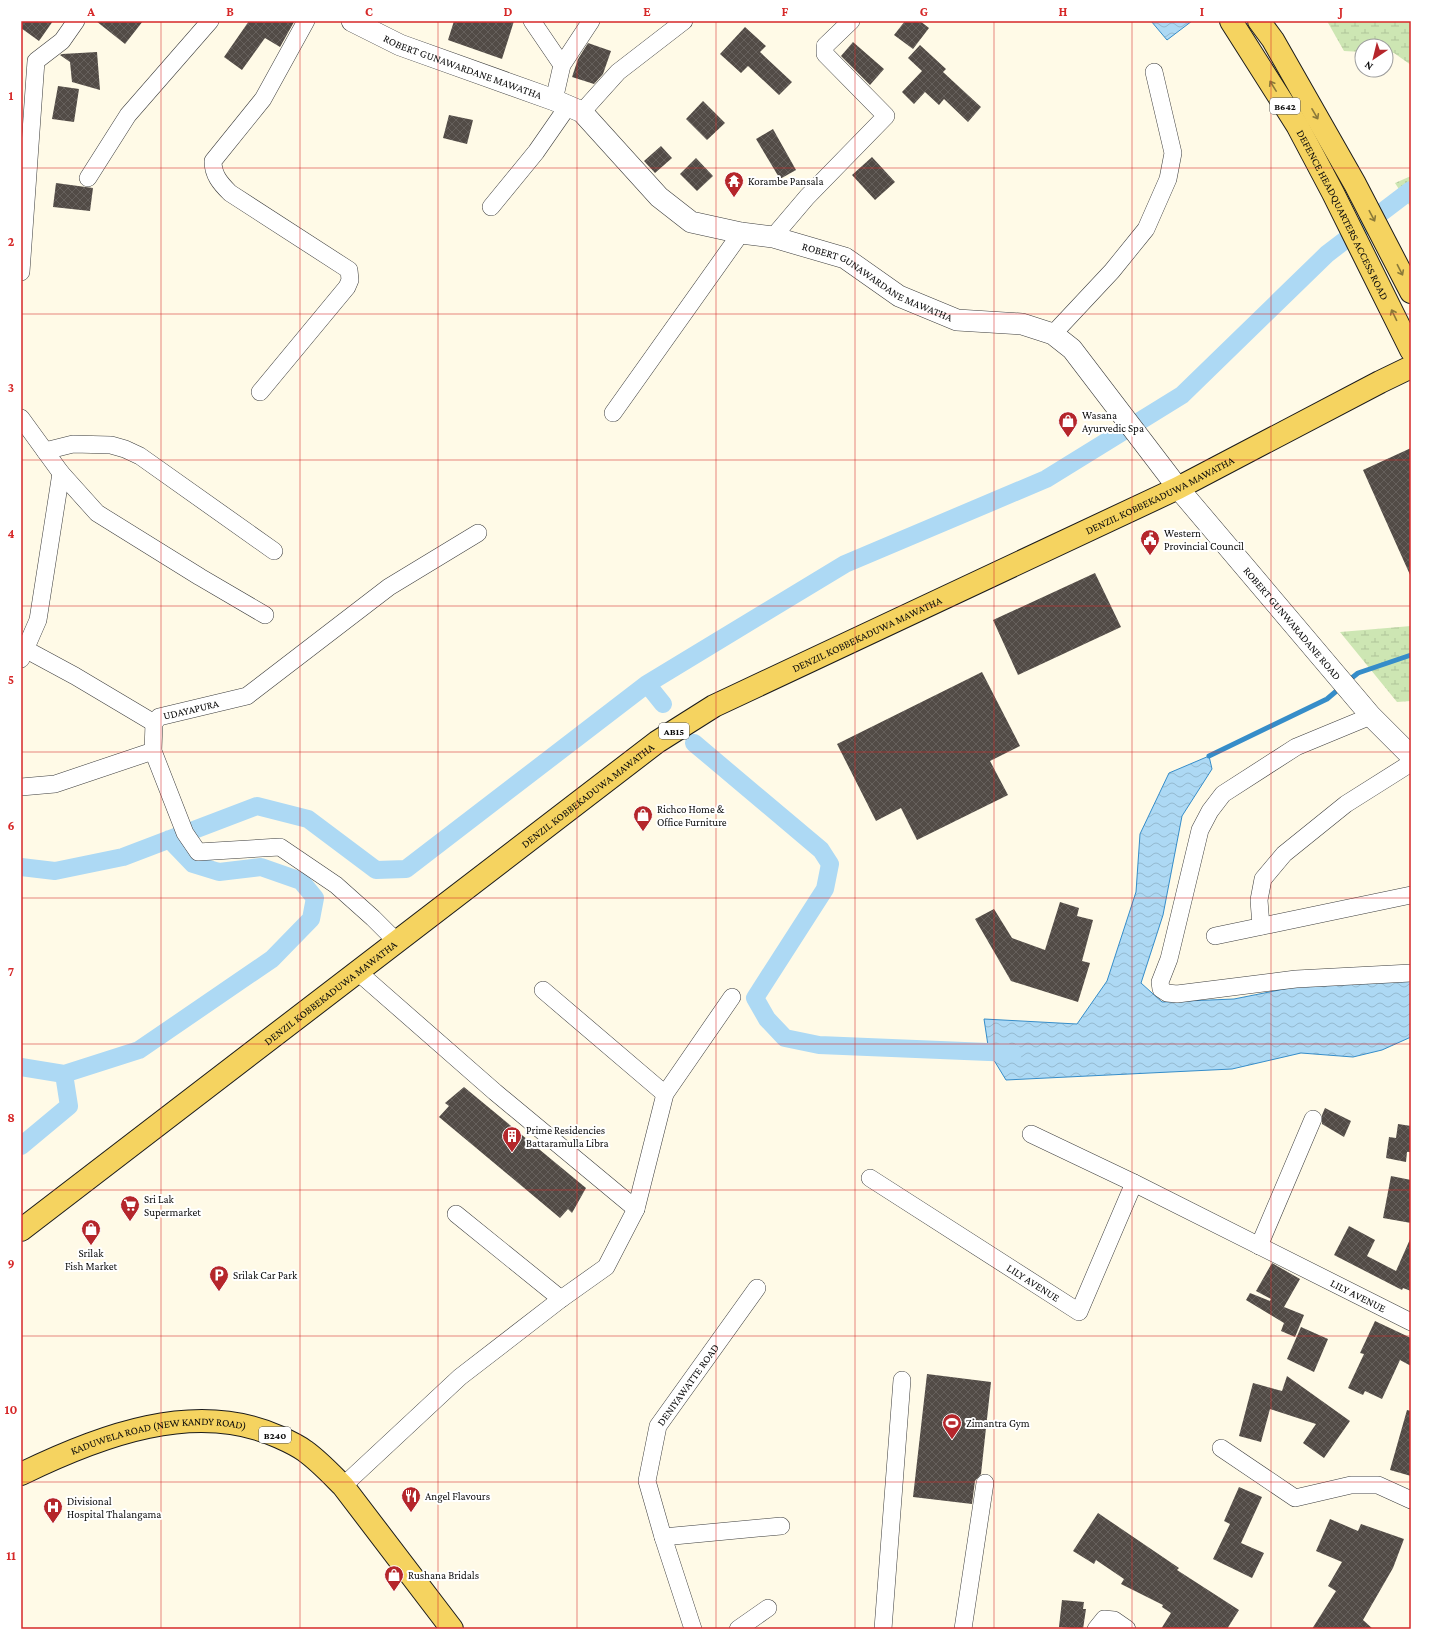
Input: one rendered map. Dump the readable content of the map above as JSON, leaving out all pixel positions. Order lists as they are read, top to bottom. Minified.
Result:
{"streets":{"main road":["B642","DEFENCE HEADQUARTERS ACCESS ROAD","DENZIL KOBBEKADUWA MAWATHA","AB15","B240","KADUWELA ROAD (NEW KANDY ROAD)"],"street":["ROBERT GUNAWARDANE MAWATHA","ROBERT GUNWARADANE ROAD","UDAYAPURA","LILY AVENUE","DENIYAWATTE ROAD"]},"crossings":[["ROBERT GUNAWARDANE MAWATHA","DENZIL KOBBEKADUWA MAWATHA"],["ROBERT GUNAWARDANE MAWATHA","ROBERT GUNWARADANE ROAD"],["DENZIL KOBBEKADUWA MAWATHA","ROBERT GUNWARADANE ROAD"],["DENZIL KOBBEKADUWA MAWATHA","UDAYAPURA"]],"places":{"temple":["Korambe Pansala"],"shop":["Wasana Ayurvedic Spa","Richco Home & Office Furniture","Srilak Fish Market","Rushana Bridals"],"public building":["Western Provincial Council"],"building":["Prime Residencies Battaramulla Libra"],"supermarket":["Sri Lak Supermarket"],"parking":["Srilak Car Park"],"sports":["Zimantra Gym"],"restaurant":["Angel Flavours"],"hospital":["Divisional Hospital Thalangama"]},"north":"bottom left","grid":{"columns":["A","B","C","D","E","F","G","H","I","J"],"rows":["1","2","3","4","5","6","7","8","9","10","11"]}}
